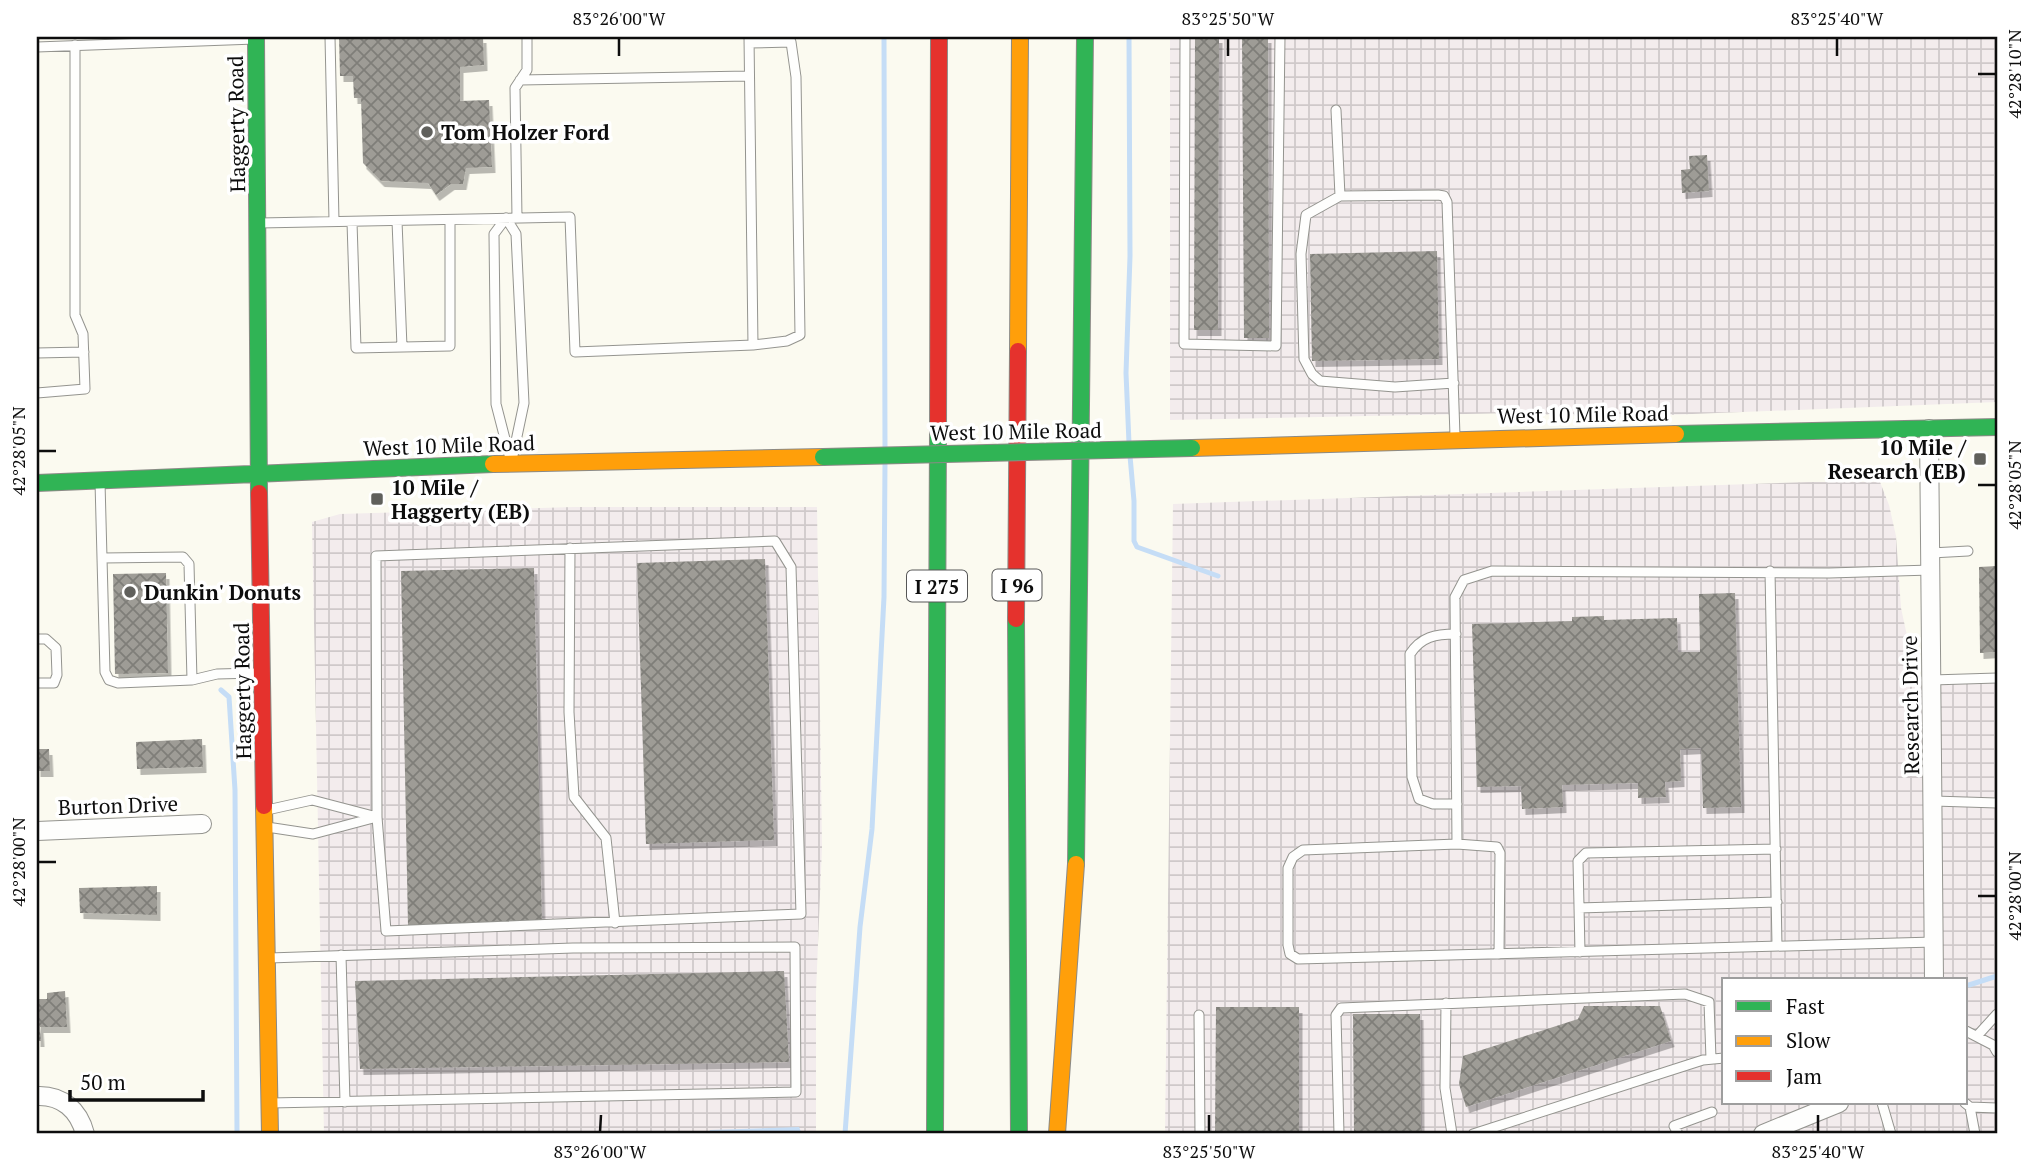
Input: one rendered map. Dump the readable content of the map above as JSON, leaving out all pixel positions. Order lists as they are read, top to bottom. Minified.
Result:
{"streets":{"main road":["Haggerty Road","West 10 Mile Road","I 96","I 275"],"street":["Research Drive","Burton Drive"]},"crossings":[["Haggerty Road","West 10 Mile Road"],["West 10 Mile Road","Research Drive"]],"places":{"other":["Tom Holzer Ford","Dunkin' Donuts"],"transit":["10 Mile / Research (EB)","10 Mile / Haggerty (EB)"]},"legend":["Fast","Slow","Jam"],"scale_bar":"50 m","coordinates":["83°26'00\"W","83°25'50\"W","83°25'40\"W","42°28'10\"N","42°28'05\"N","42°28'00\"N"]}
